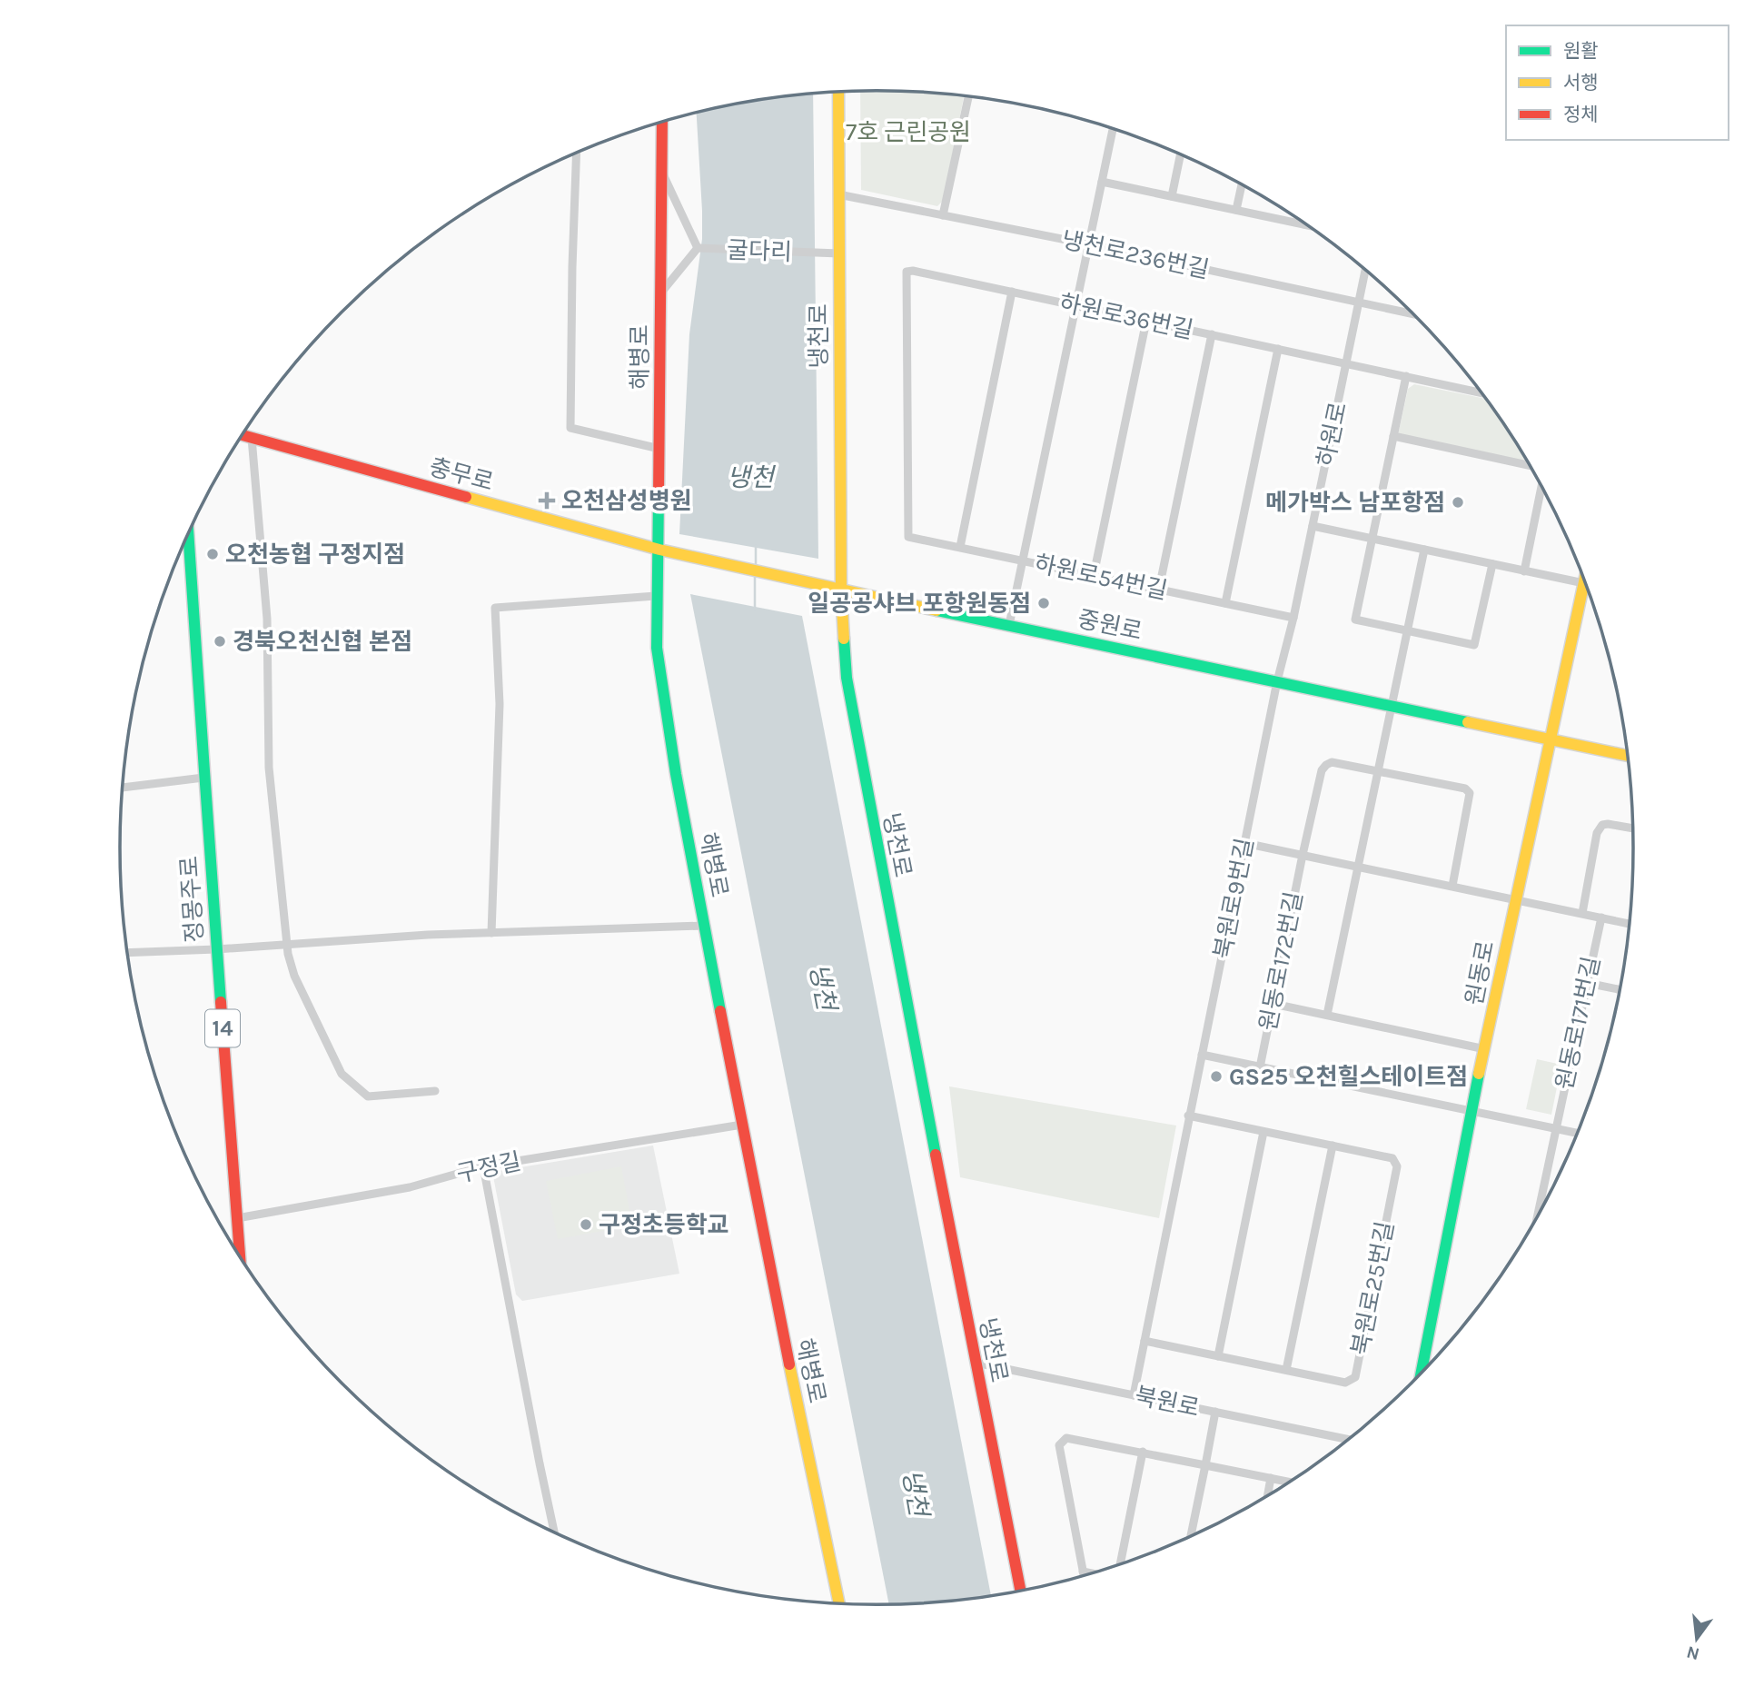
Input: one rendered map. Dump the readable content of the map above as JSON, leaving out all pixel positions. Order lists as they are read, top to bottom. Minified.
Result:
{"streets":{"street":["굴다리","냉천로236번길","하원로36번길","냉천로","해병로","하원로","충무로","하원로54번길","중원로","북원로9번길","정몽주로","원동로172번길","원동로","원동로171번길","14","구정길","북원로25번길","북원로"]},"crossings":[["굴다리","냉천로"],["냉천로236번길","냉천로"],["냉천로236번길","하원로"],["하원로36번길","하원로"],["하원로36번길","하원로54번길"],["냉천로","중원로"],["냉천로","북원로"],["해병로","충무로"],["해병로","구정길"],["하원로","하원로54번길"],["하원로","중원로"],["하원로","북원로9번길"],["충무로","중원로"],["중원로","북원로9번길"],["중원로","원동로"],["북원로9번길","북원로25번길"],["북원로9번길","북원로"],["정몽주로","구정길"]],"water":["냉천"],"parks":["7호 근린공원"],"places":{"health":["오천삼성병원"],"other":["메가박스 남포항점","오천농협 구정지점","일공공샤브 포항원동점","경북오천신협 본점","GS25 오천힐스테이트점","구정초등학교"]},"legend":["원활","서행","정체"],"north":"bottom"}
